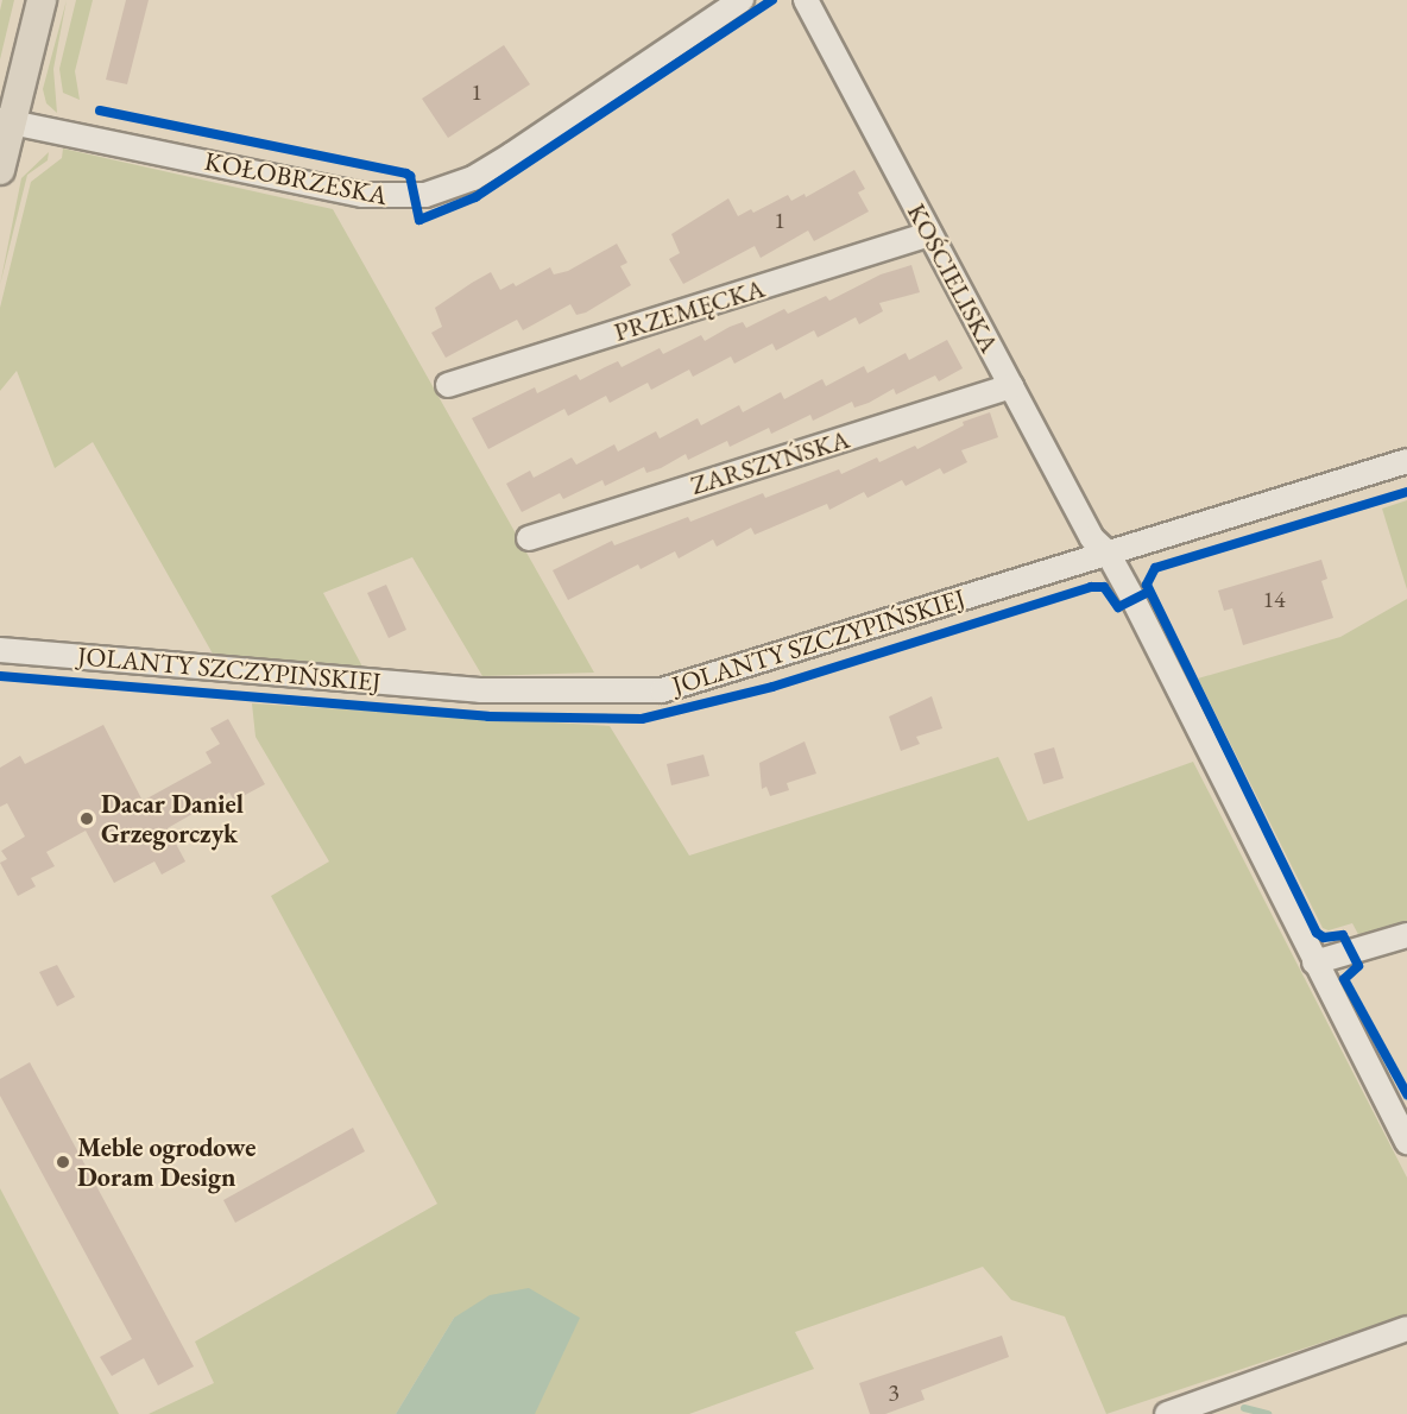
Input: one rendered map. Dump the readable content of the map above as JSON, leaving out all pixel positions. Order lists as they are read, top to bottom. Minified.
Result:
{"streets":{"street":["KOŁOBRZESKA","KOŚCIELISKA","PRZEMĘCKA","ZARSZYŃSKA","JOLANTY SZCZYPIŃSKIEJ"]},"crossings":[["KOŚCIELISKA","PRZEMĘCKA"],["KOŚCIELISKA","ZARSZYŃSKA"],["KOŚCIELISKA","JOLANTY SZCZYPIŃSKIEJ"]],"places":["Dacar Daniel Grzegorczyk","Meble ogrodowe Doram Design"],"house_numbers":["1","1","14","3"]}
